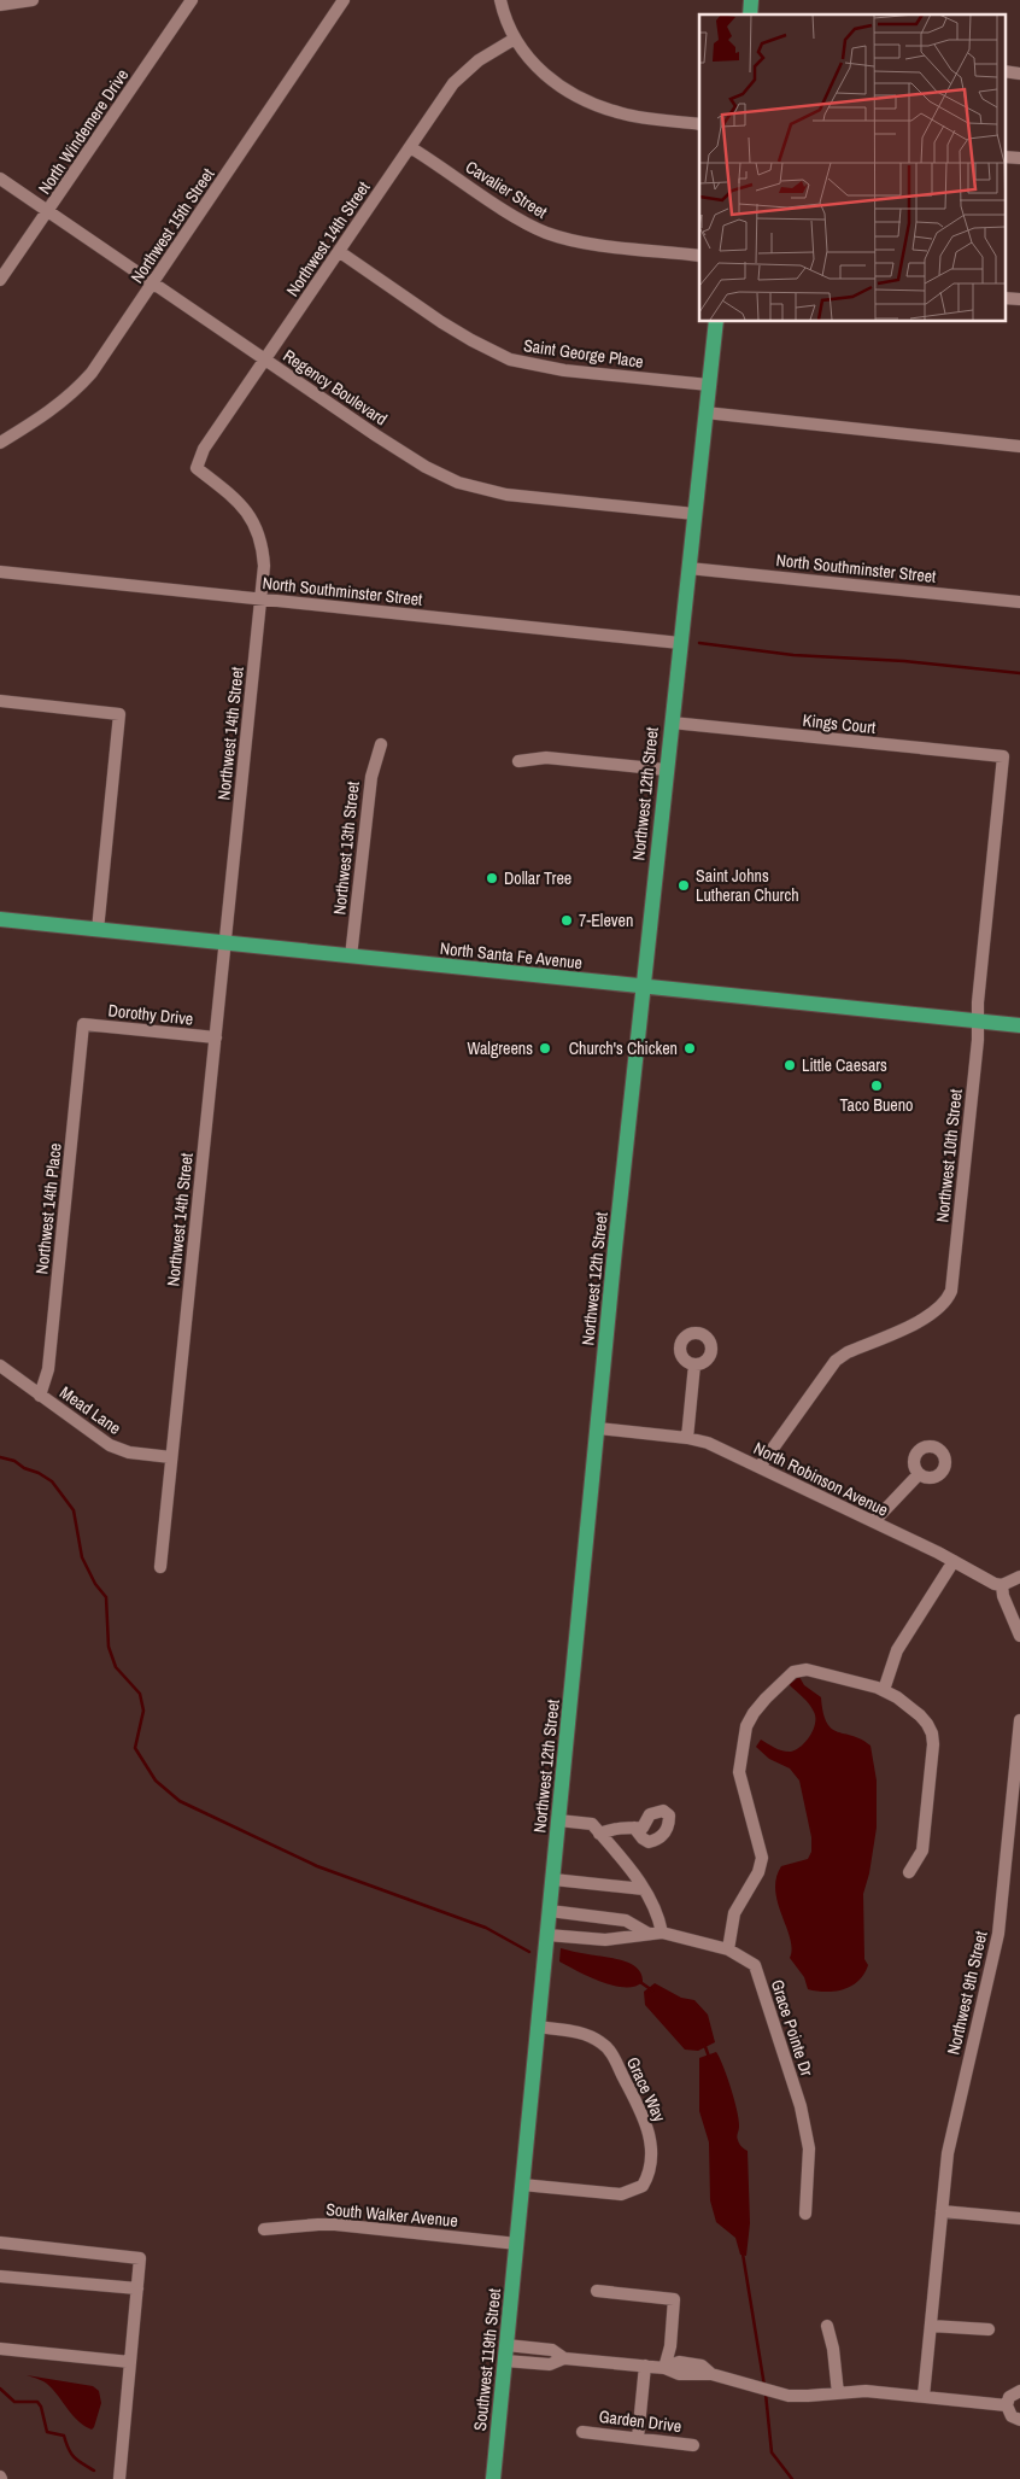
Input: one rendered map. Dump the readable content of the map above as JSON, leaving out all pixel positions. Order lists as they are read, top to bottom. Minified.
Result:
{"streets":{"main road":["Northwest 12th Street","North Santa Fe Avenue","Southwest 119th Street"],"street":["North Windemere Drive","Cavalier Street","Northwest 15th Street","Northwest 14th Street","Saint George Place","Regency Boulevard","North Southminster Street","Kings Court","Northwest 13th Street","Dorothy Drive","Northwest 10th Street","Northwest 14th Place","Mead Lane","North Robinson Avenue","Northwest 9th Street","Grace Pointe Dr","Grace Way","South Walker Avenue","Garden Drive"]},"crossings":[["North Windemere Drive","Regency Boulevard"],["Cavalier Street","Northwest 14th Street"],["Northwest 15th Street","Regency Boulevard"],["Northwest 14th Street","Saint George Place"],["Northwest 14th Street","Regency Boulevard"],["Northwest 14th Street","North Southminster Street"],["Northwest 14th Street","North Santa Fe Avenue"],["Northwest 14th Street","Dorothy Drive"],["Northwest 14th Street","Mead Lane"],["Saint George Place","Northwest 12th Street"],["Regency Boulevard","Northwest 12th Street"],["North Southminster Street","Northwest 12th Street"],["Kings Court","Northwest 12th Street"],["Kings Court","Northwest 10th Street"],["Northwest 12th Street","North Santa Fe Avenue"],["Northwest 12th Street","North Robinson Avenue"],["Northwest 12th Street","Grace Pointe Dr"],["Northwest 12th Street","Grace Way"],["Northwest 12th Street","South Walker Avenue"],["Northwest 12th Street","Southwest 119th Street"],["Northwest 13th Street","North Santa Fe Avenue"],["North Santa Fe Avenue","Northwest 10th Street"],["Dorothy Drive","Northwest 14th Place"],["Northwest 10th Street","North Robinson Avenue"],["Northwest 14th Place","Mead Lane"],["South Walker Avenue","Southwest 119th Street"]],"places":["Dollar Tree","Saint Johns Lutheran Church","7-Eleven","Walgreens","Church's Chicken","Little Caesars","Taco Bueno"]}
